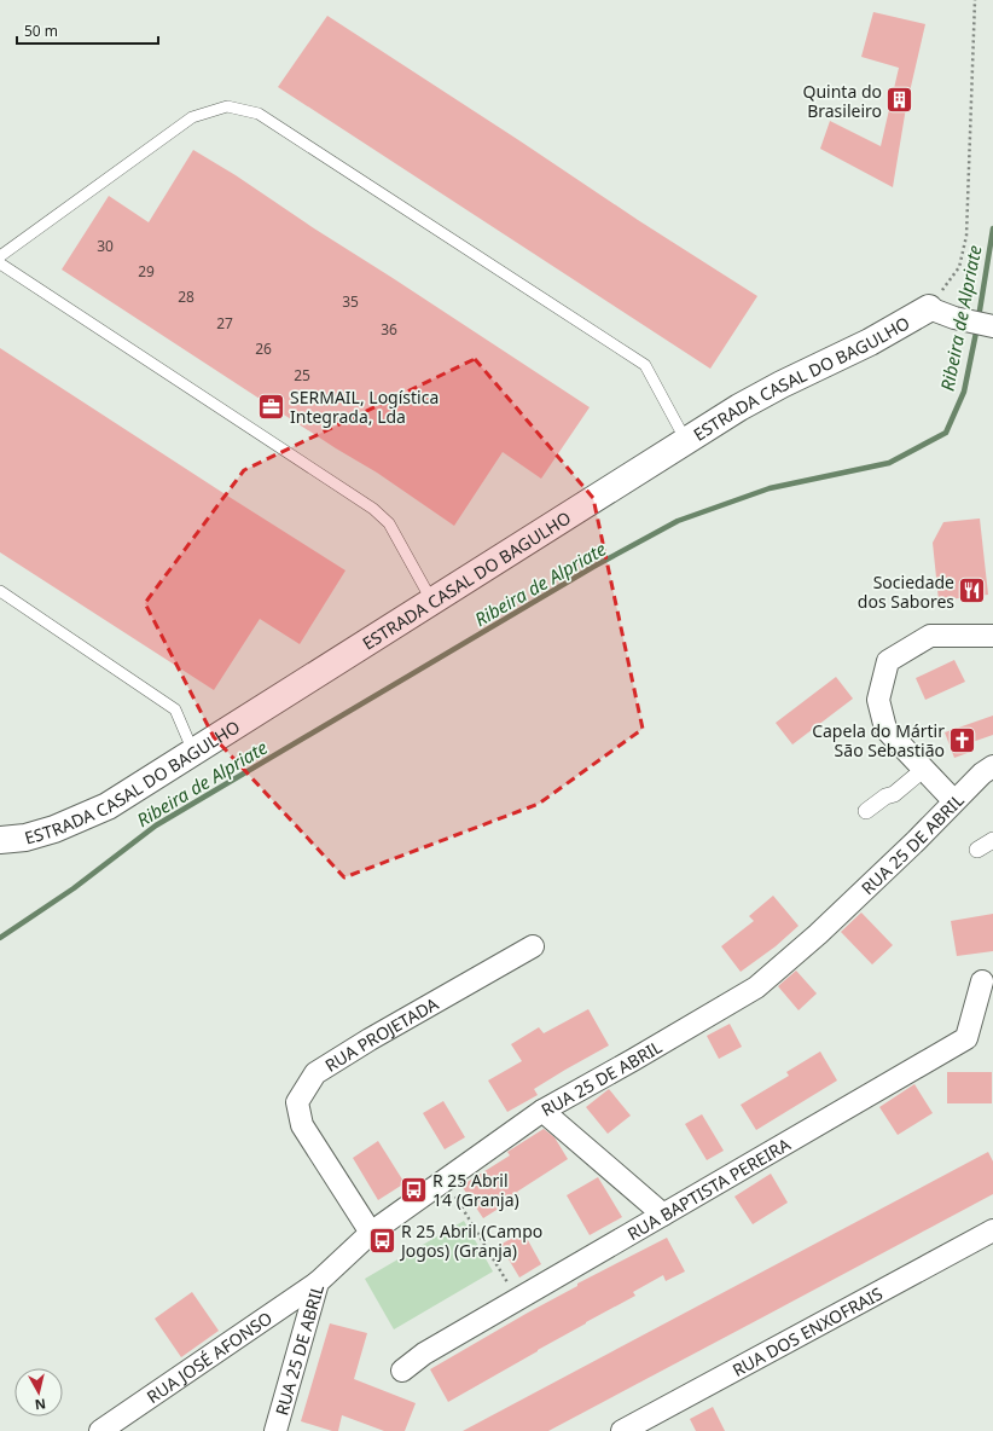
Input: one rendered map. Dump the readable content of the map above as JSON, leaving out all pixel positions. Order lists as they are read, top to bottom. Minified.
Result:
{"streets":{"street":["ESTRADA CASAL DO BAGULHO","RUA 25 DE ABRIL","RUA PROJETADA","RUA BAPTISTA PEREIRA","RUA DOS ENXOFRAIS","RUA JOSÉ AFONSO"]},"crossings":[["RUA 25 DE ABRIL","RUA PROJETADA"],["RUA 25 DE ABRIL","RUA JOSÉ AFONSO"]],"water":["Ribeira de Alpriate"],"places":{"building":["Quinta do Brasileiro"],"office":["SERMAIL, Logística Integrada, Lda"],"restaurant":["Sociedade dos Sabores"],"church":["Capela do Mártir São Sebastião"],"bus stop":["R 25 Abril 14 (Granja)","R 25 Abril (Campo Jogos) (Granja)"]},"house_numbers":["30","29","28","35","27","36","26","25"],"scale_bar":"50 m","north":"bottom"}
